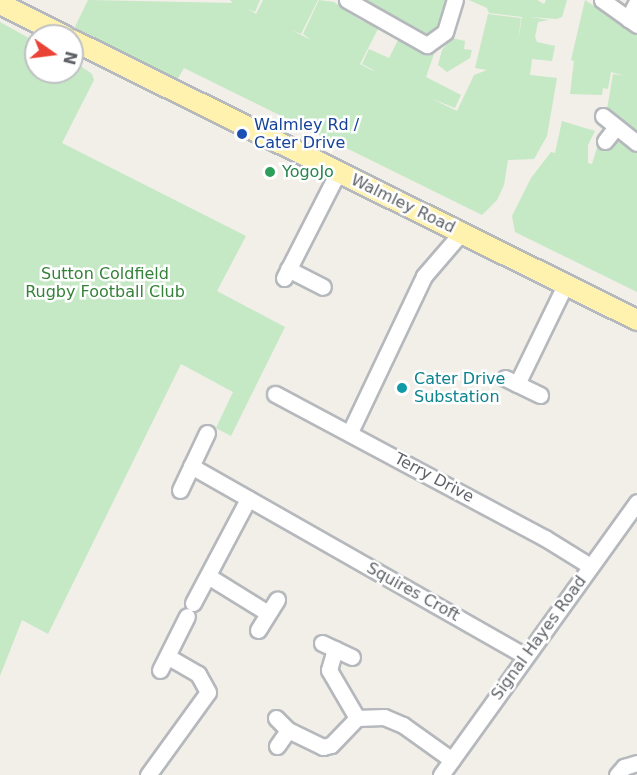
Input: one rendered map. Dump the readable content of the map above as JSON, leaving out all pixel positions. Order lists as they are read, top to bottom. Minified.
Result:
{"streets":{"main road":["Walmley Road"],"street":["Terry Drive","Squires Croft","Signal Hayes Road"]},"crossings":[["Terry Drive","Signal Hayes Road"],["Squires Croft","Signal Hayes Road"]],"parks":["Sutton Coldfield Rugby Football Club"],"places":["Walmley Rd / Cater Drive","YogoJo","Cater Drive Substation"],"north":"right"}
